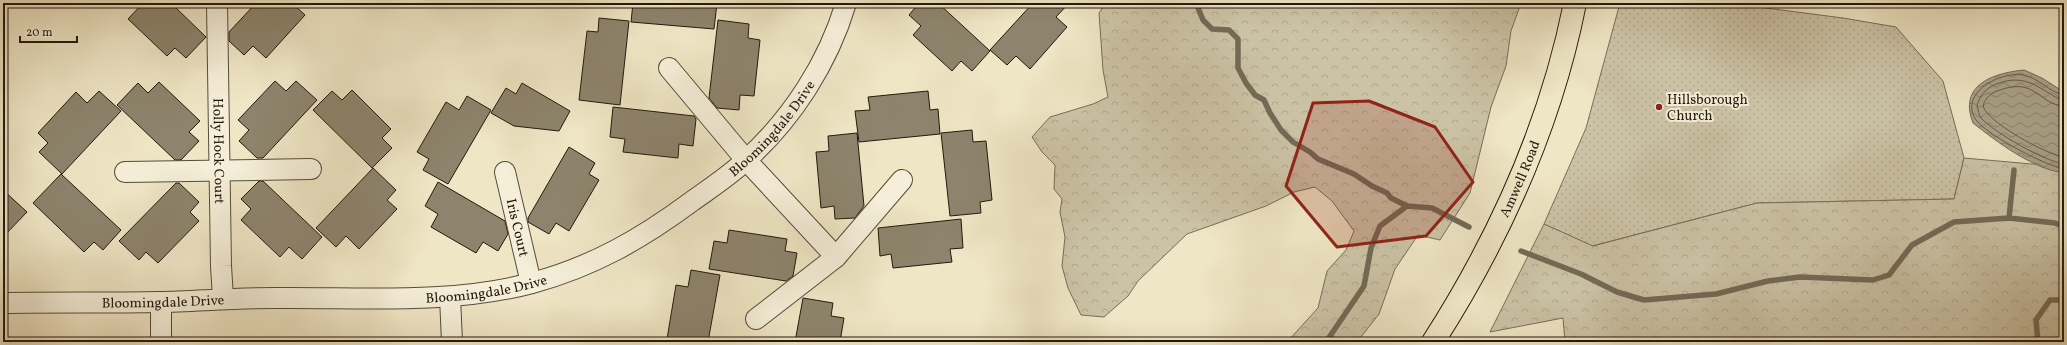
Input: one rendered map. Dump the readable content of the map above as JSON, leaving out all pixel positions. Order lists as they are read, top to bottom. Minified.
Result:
{"streets":{"main road":["Amwell Road"],"street":["Bloomingdale Drive","Holly Hock Court","Iris Court"]},"crossings":[["Bloomingdale Drive","Holly Hock Court"],["Bloomingdale Drive","Iris Court"]],"places":["Hillsborough Church"],"scale_bar":"20 m"}
